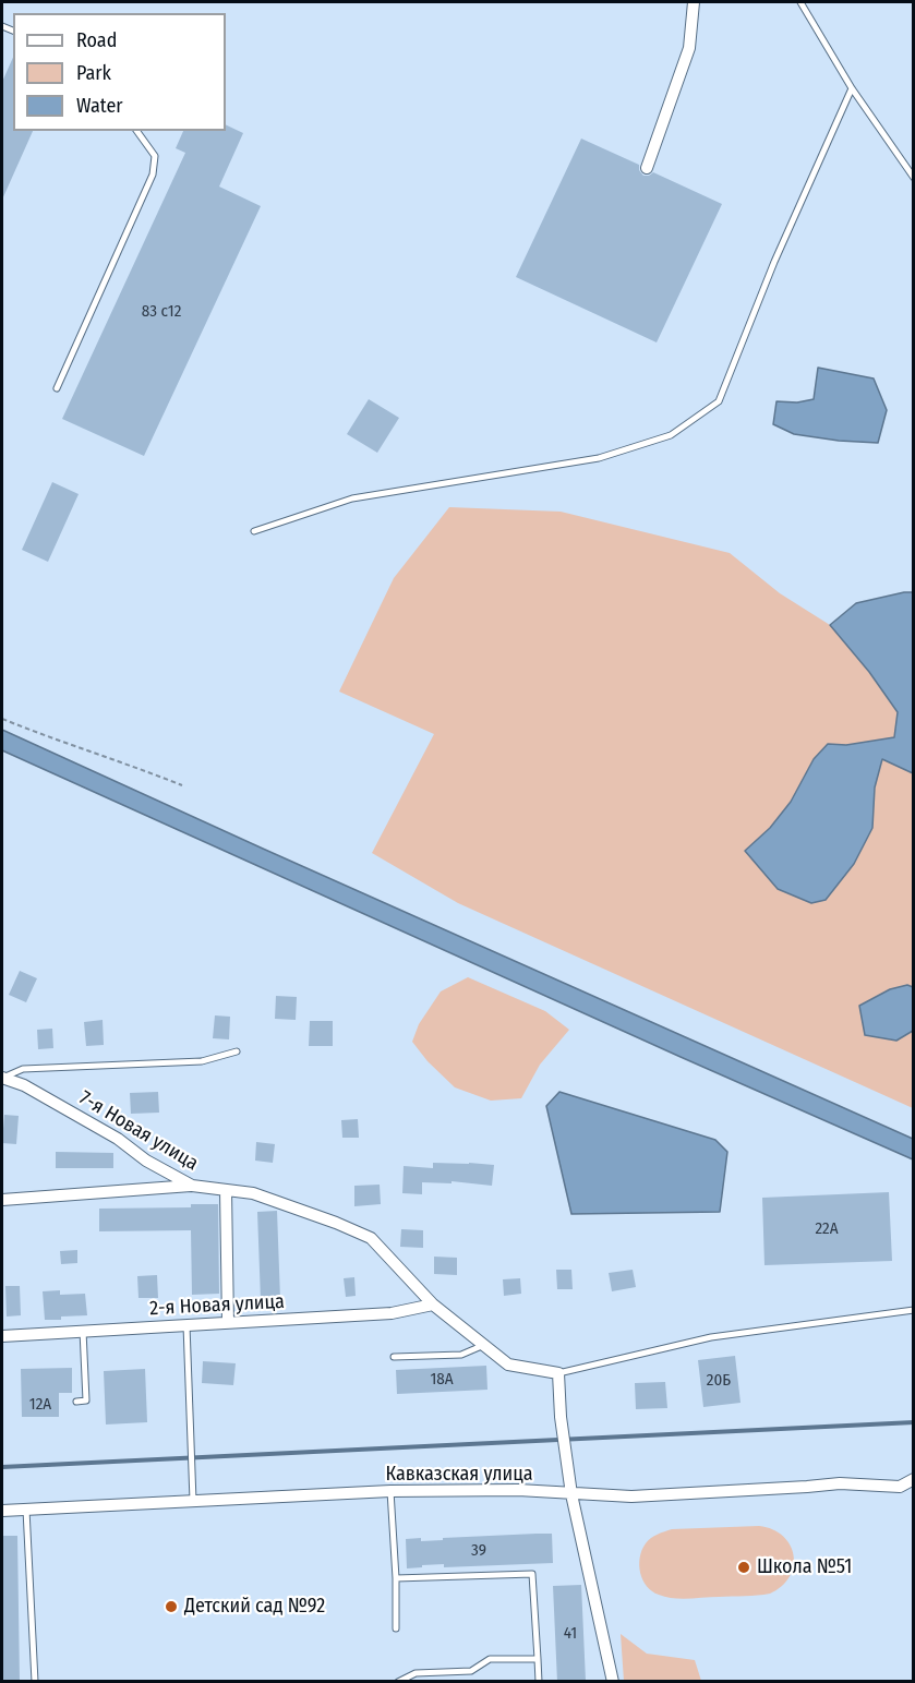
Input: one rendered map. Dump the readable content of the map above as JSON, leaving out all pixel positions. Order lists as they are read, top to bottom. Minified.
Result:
{"streets":{"street":["7-я Новая улица","2-я Новая улица","Кавказская улица"]},"crossings":[["7-я Новая улица","2-я Новая улица"]],"places":["Школа №51","Детский сад №92"],"house_numbers":["83 с12","22А","18А","20Б","12А","39","41"],"legend":["Road","Park","Water"]}
